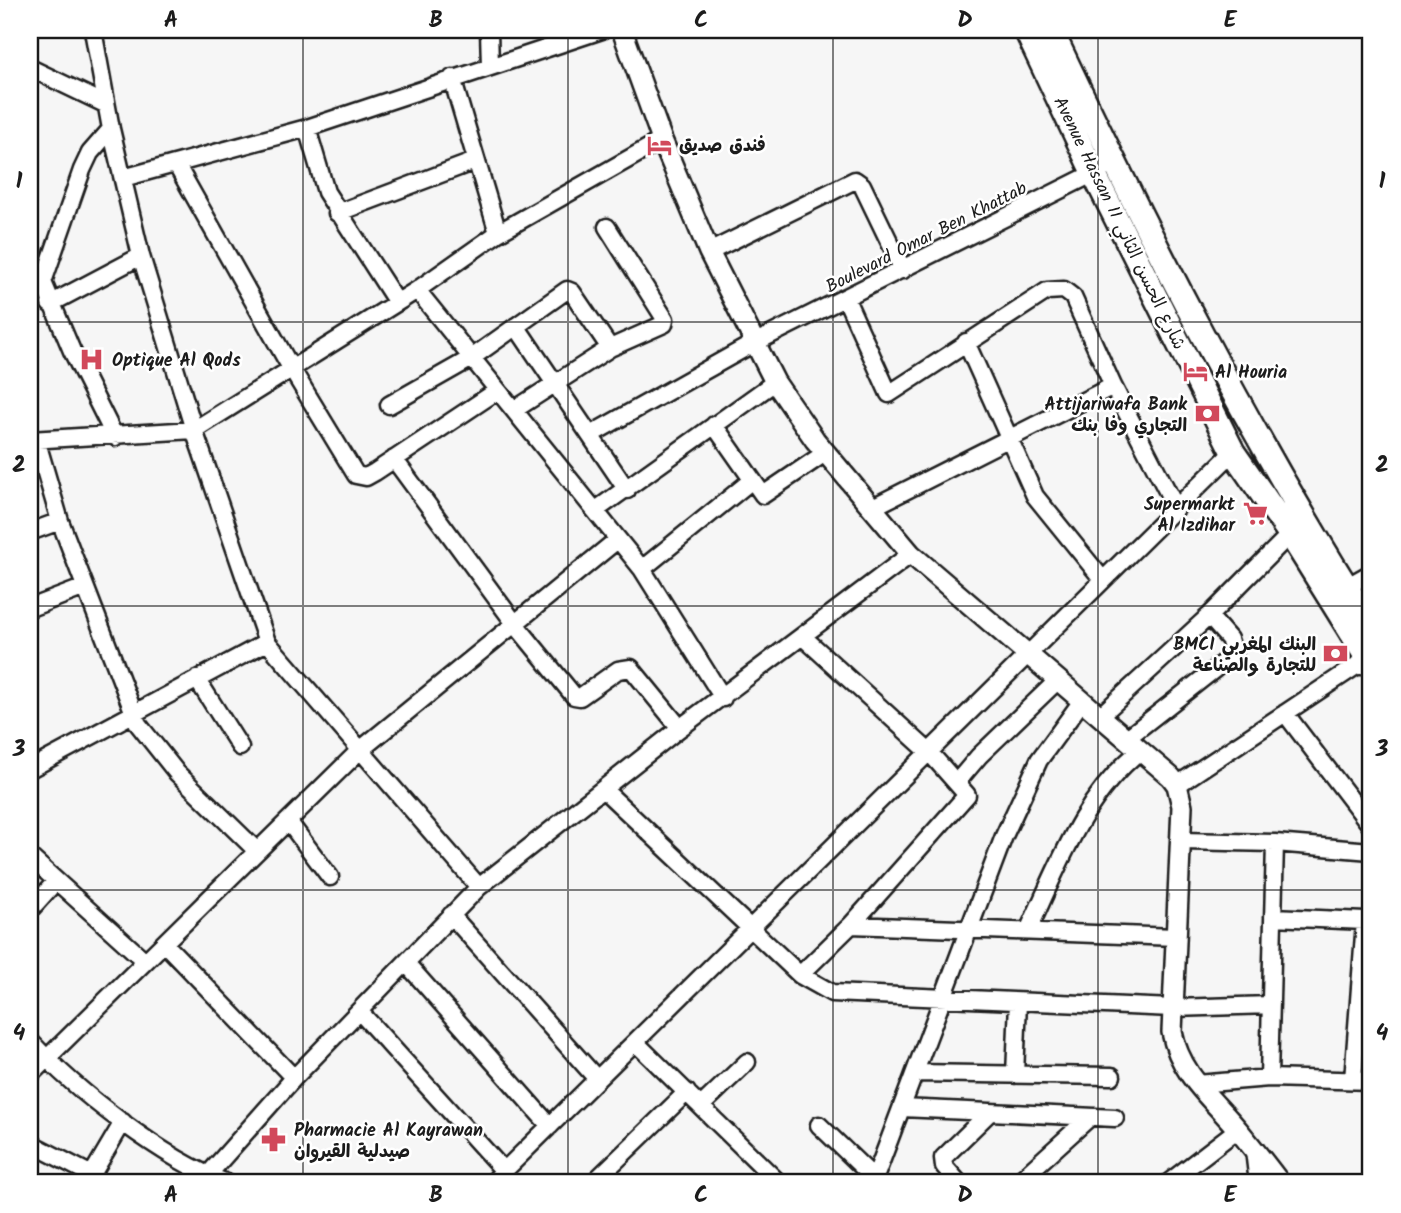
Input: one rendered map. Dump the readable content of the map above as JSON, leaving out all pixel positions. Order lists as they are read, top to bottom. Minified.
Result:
{"streets":{"main road":["Avenue Hassan II شارع الحسن الثاني"],"street":["Boulevard Omar Ben Khattab"]},"crossings":[["Avenue Hassan II شارع الحسن الثاني","Boulevard Omar Ben Khattab"]],"places":{"hotel":["فندق صديق","Al Houria"],"hospital":["Optique Al Qods"],"bank":["Attijariwafa Bank التجاري وفا بنك","BMCI البنك المغربي للتجارة والصناعة"],"supermarket":["Supermarkt Al Izdihar"],"pharmacy":["Pharmacie Al Kayrawan صيدلية القيروان"]},"grid":{"columns":["A","B","C","D","E"],"rows":["1","2","3","4"]}}
